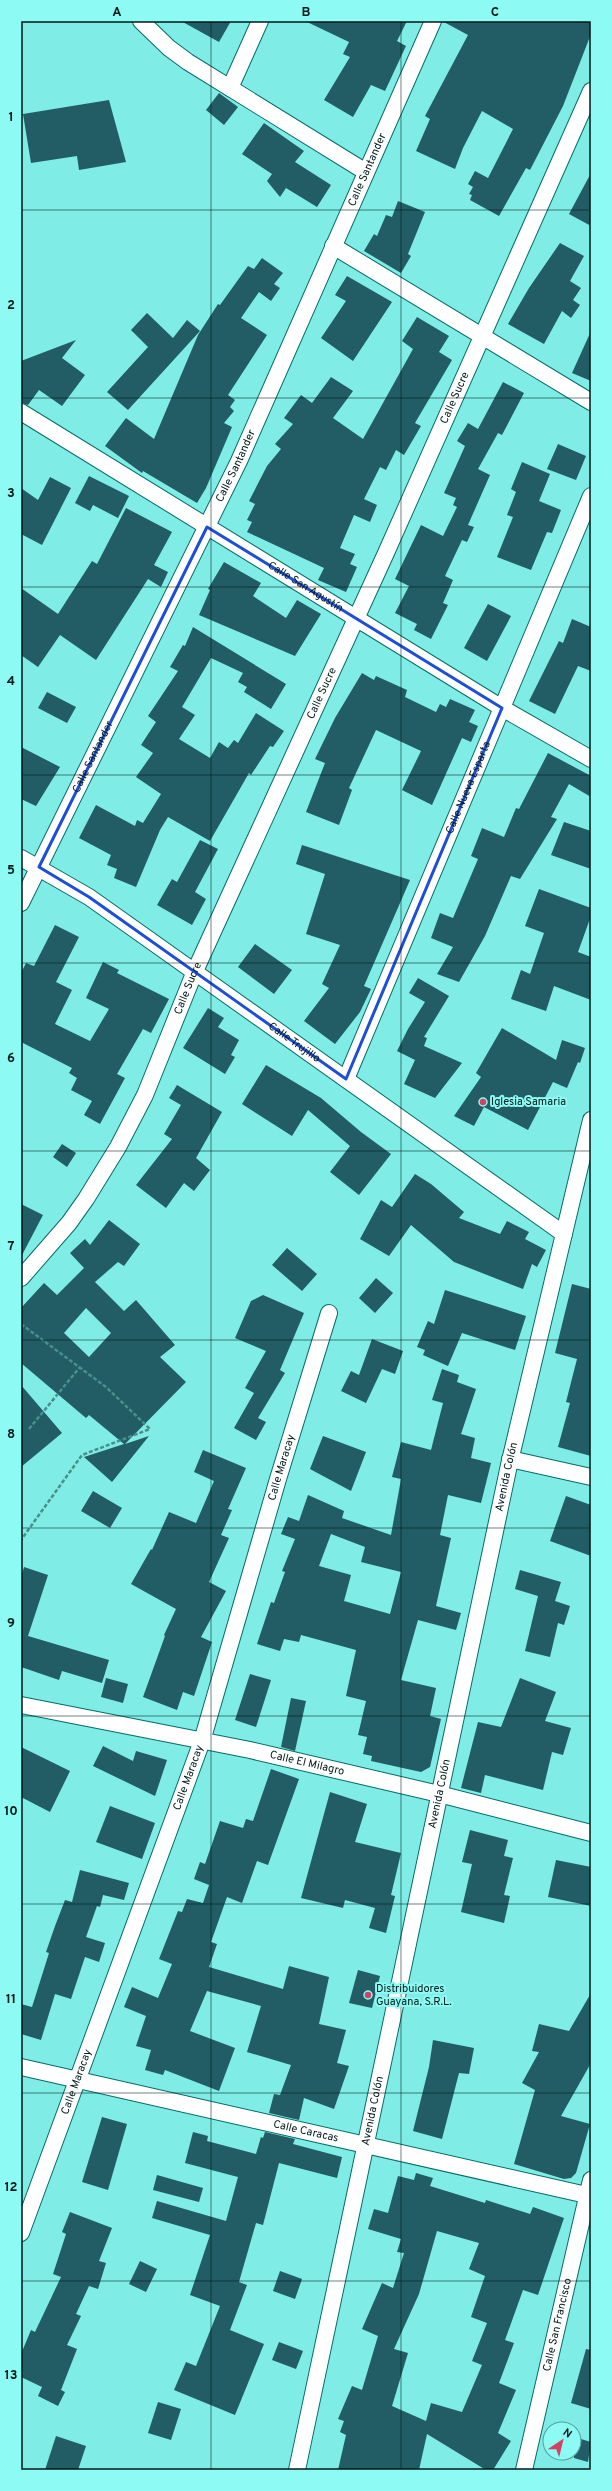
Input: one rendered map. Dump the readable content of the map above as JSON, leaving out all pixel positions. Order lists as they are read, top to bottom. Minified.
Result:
{"streets":{"street":["Calle Santander","Calle Sucre","Calle San Agustín","Calle Nueva Esparta","Calle Trujillo","Calle Maracay","Avenida Colón","Calle El Milagro","Calle Caracas","Calle San Francisco"]},"crossings":[["Calle Santander","Calle San Agustín"],["Calle Santander","Calle Trujillo"],["Calle Sucre","Calle San Agustín"],["Calle Sucre","Calle Trujillo"],["Calle San Agustín","Calle Nueva Esparta"],["Calle Nueva Esparta","Calle Trujillo"],["Calle Trujillo","Avenida Colón"],["Calle Maracay","Calle El Milagro"],["Calle Maracay","Calle Caracas"],["Avenida Colón","Calle El Milagro"],["Avenida Colón","Calle Caracas"],["Calle Caracas","Calle San Francisco"]],"places":["Iglesia Samaria","Distribuidores Guayana, S.R.L."],"north":"top right","grid":{"columns":["A","B","C"],"rows":["1","2","3","4","5","6","7","8","9","10","11","12","13"]}}
